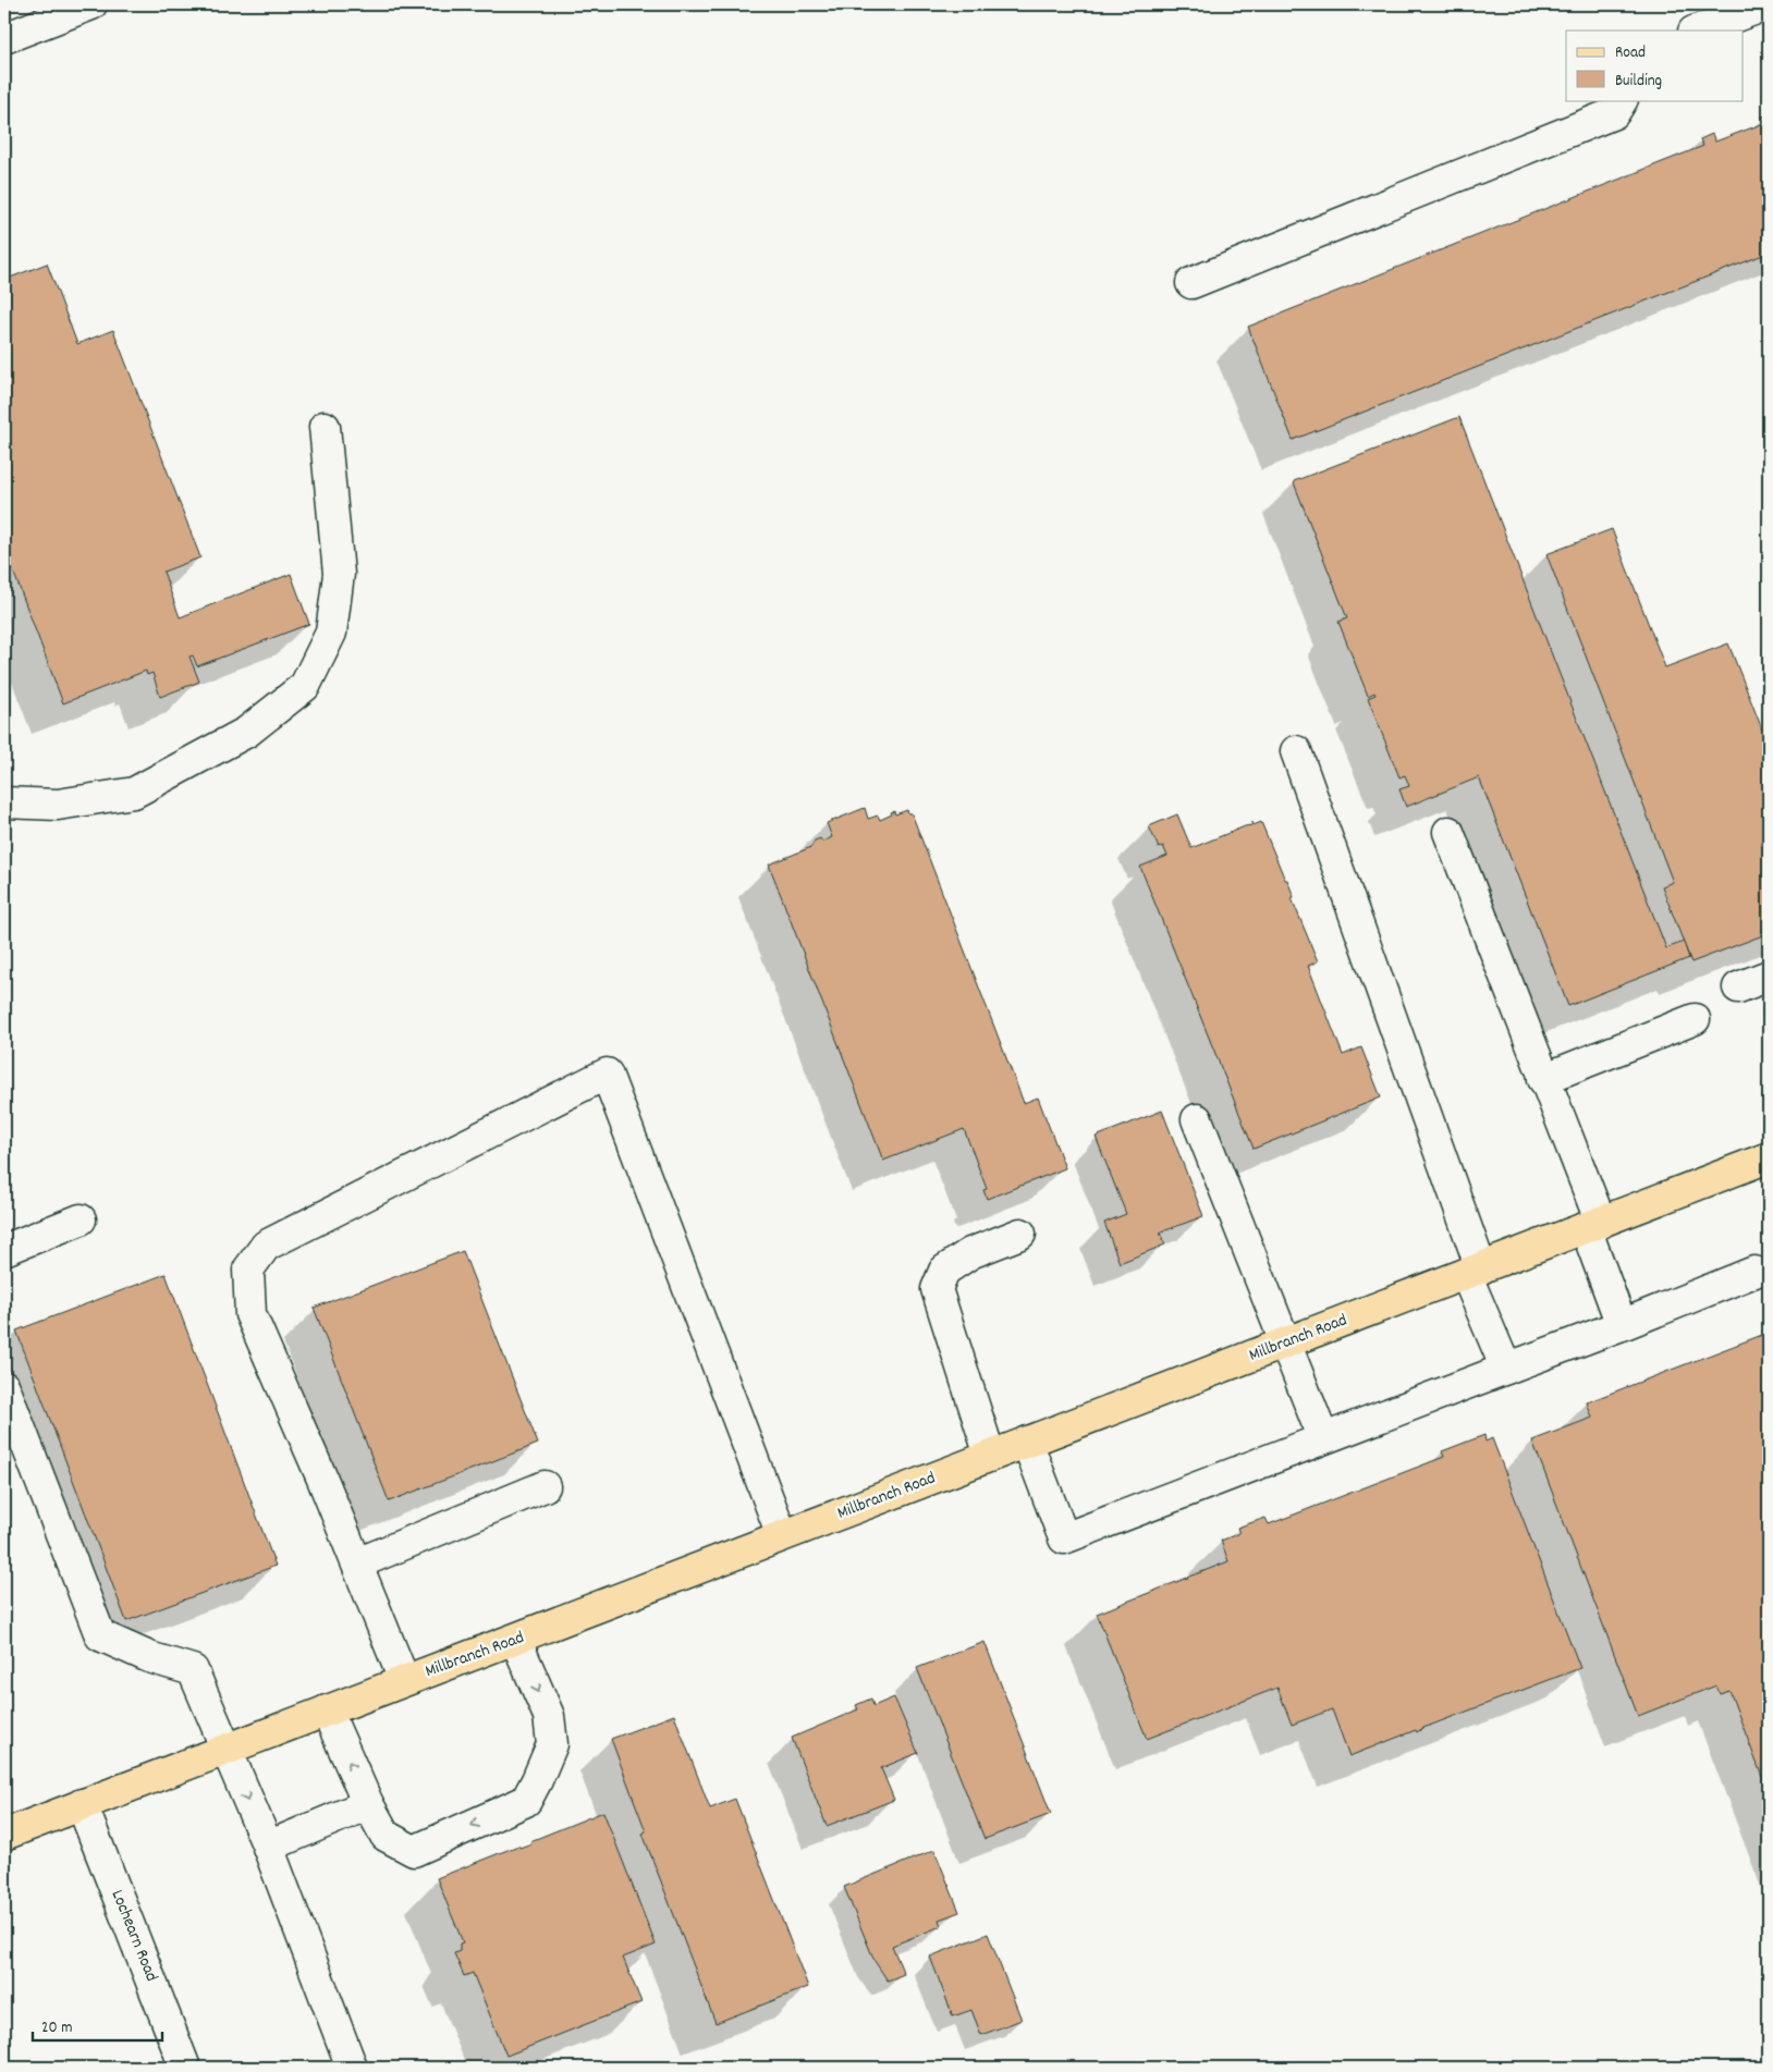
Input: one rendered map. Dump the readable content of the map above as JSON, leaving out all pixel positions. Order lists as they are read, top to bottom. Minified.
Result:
{"streets":{"main road":["Millbranch Road"],"street":["Lochearn Road"]},"crossings":[["Millbranch Road","Lochearn Road"]],"legend":["Road","Building"],"scale_bar":"20 m"}
